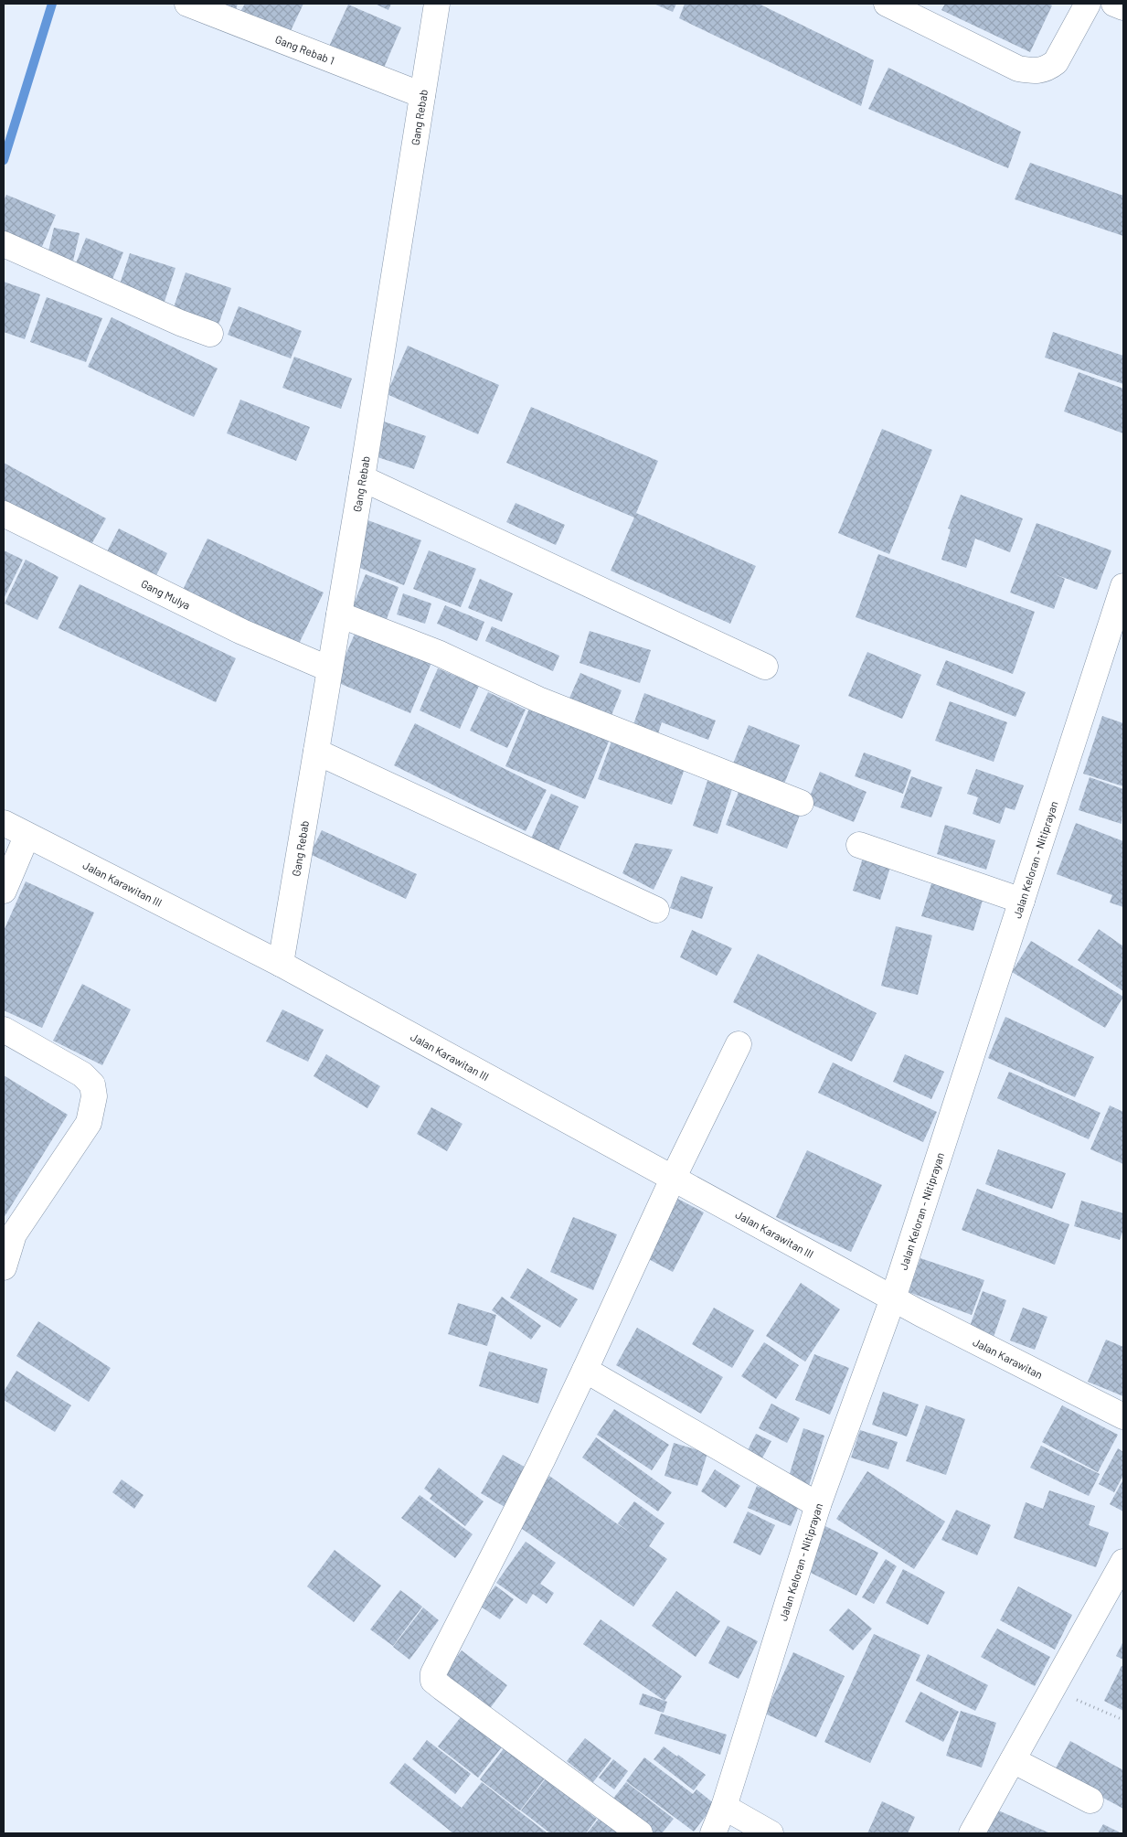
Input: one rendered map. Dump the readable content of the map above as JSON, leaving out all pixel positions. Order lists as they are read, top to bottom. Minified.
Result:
{"streets":{"street":["Gang Rebab 1","Gang Rebab","Gang Mulya","Jalan Keloran - Nitiprayan","Jalan Karawitan III","Jalan Karawitan"]},"crossings":[["Gang Rebab 1","Gang Rebab"],["Gang Rebab","Gang Mulya"],["Gang Rebab","Jalan Karawitan III"],["Jalan Keloran - Nitiprayan","Jalan Karawitan III"],["Jalan Keloran - Nitiprayan","Jalan Karawitan"],["Jalan Karawitan III","Jalan Karawitan"]]}
